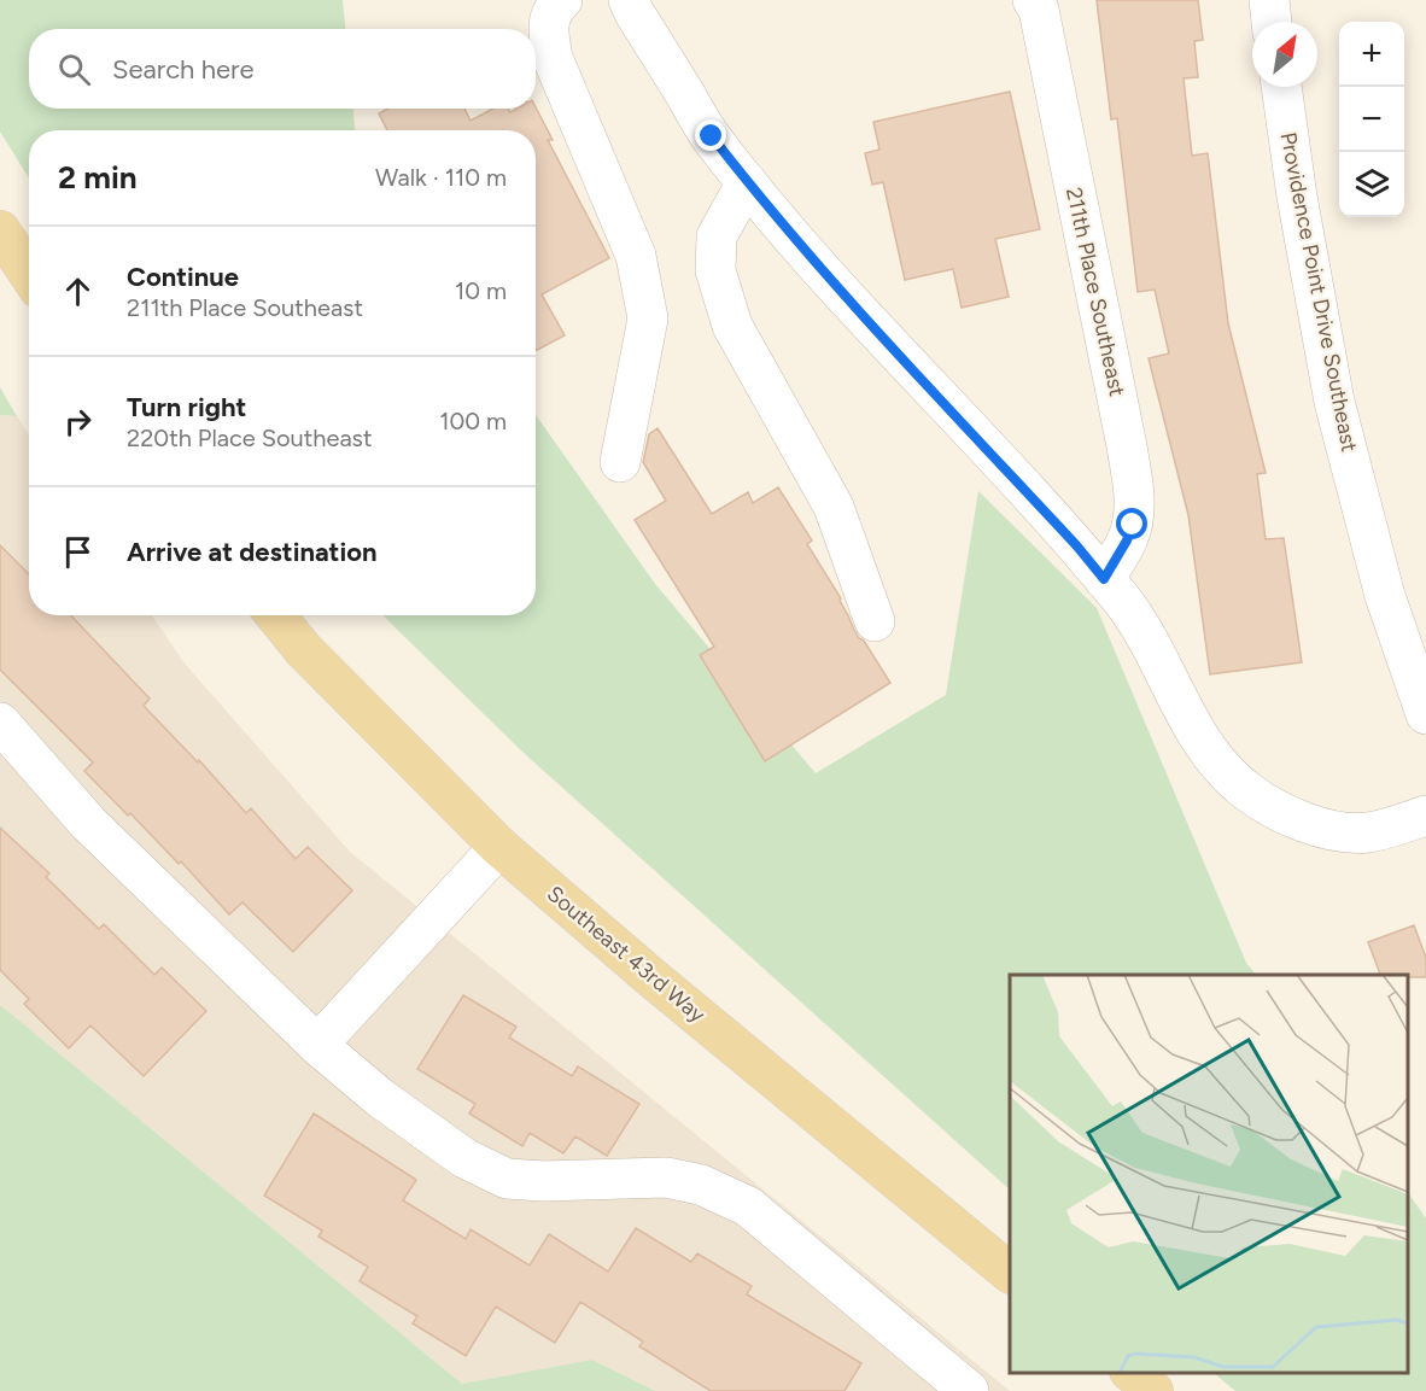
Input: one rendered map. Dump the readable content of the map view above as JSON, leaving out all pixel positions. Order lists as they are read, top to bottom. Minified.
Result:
{"streets":{"main road":["Southeast 43rd Way"],"street":["211th Place Southeast","Providence Point Drive Southeast"]},"north":"top right","page":{"map_buttons":["+","−"],"search":"Search here","heading":["2 min","Walk · 110 m"],"list":[["Continue","211th Place Southeast","10 m"],["Turn right","220th Place Southeast","100 m"],"Arrive at destination"]}}
